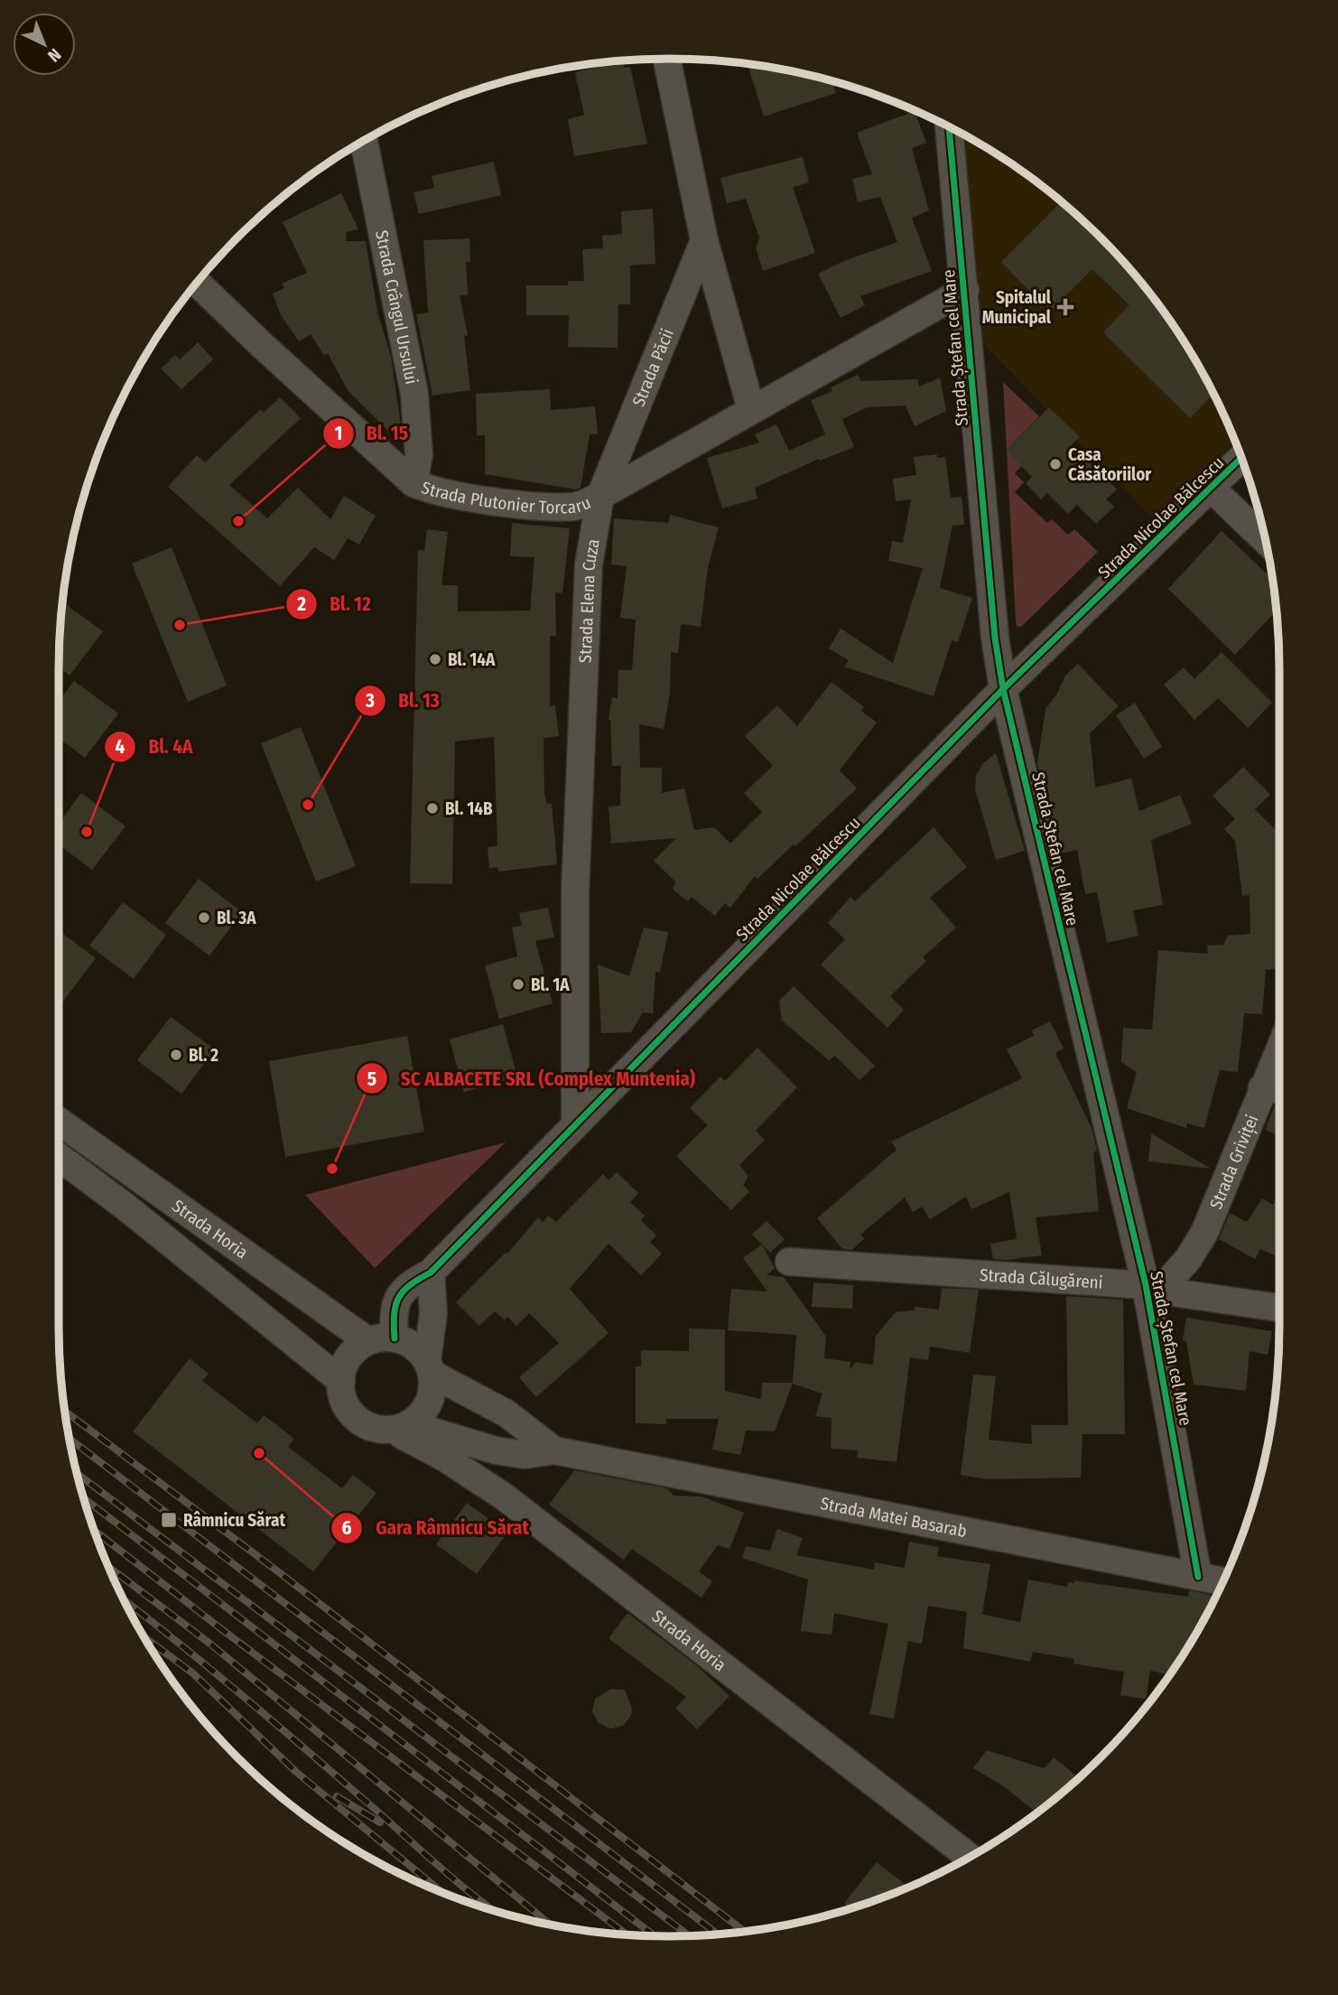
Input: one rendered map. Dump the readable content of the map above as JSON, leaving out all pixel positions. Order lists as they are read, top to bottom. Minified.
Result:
{"streets":{"street":["Strada Crângul Ursului","Strada Ștefan cel Mare","Strada Păcii","Strada Plutonier Torcaru","Strada Nicolae Bălcescu","Strada Elena Cuza","Strada Griviței","Strada Horia","Strada Călugăreni","Strada Matei Basarab"]},"crossings":[["Strada Crângul Ursului","Strada Plutonier Torcaru"],["Strada Ștefan cel Mare","Strada Nicolae Bălcescu"],["Strada Ștefan cel Mare","Strada Griviței"],["Strada Ștefan cel Mare","Strada Călugăreni"],["Strada Ștefan cel Mare","Strada Matei Basarab"],["Strada Păcii","Strada Plutonier Torcaru"],["Strada Păcii","Strada Elena Cuza"],["Strada Plutonier Torcaru","Strada Elena Cuza"],["Strada Nicolae Bălcescu","Strada Elena Cuza"],["Strada Nicolae Bălcescu","Strada Horia"],["Strada Nicolae Bălcescu","Strada Matei Basarab"],["Strada Griviței","Strada Călugăreni"],["Strada Horia","Strada Matei Basarab"]],"places":{"health":["Spitalul Municipal"],"other":["Casa Căsătoriilor","Bl. 15","Bl. 12","Bl. 14A","Bl. 13","Bl. 14B","Bl. 4A","Bl. 3A","Bl. 1A","Bl. 2","SC ALBACETE SRL (Complex Muntenia)","Gara Râmnicu Sărat"],"transit":["Râmnicu Sărat"]},"north":"bottom right"}
